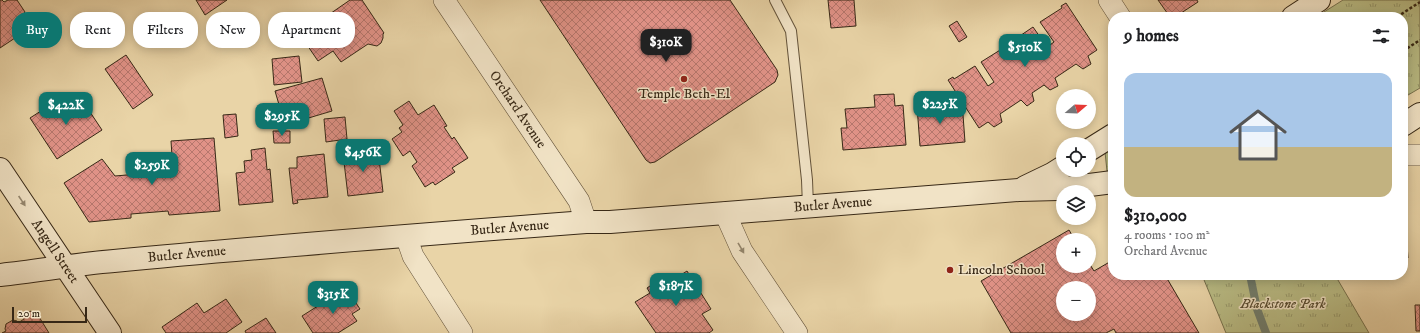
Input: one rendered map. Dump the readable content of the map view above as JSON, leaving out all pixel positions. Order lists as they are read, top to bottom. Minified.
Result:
{"streets":{"main road":["Butler Avenue","Angell Street"],"street":["Orchard Avenue"]},"crossings":[["Orchard Avenue","Butler Avenue"],["Butler Avenue","Angell Street"]],"one_way":["Angell Street"],"parks":["Blackstone Park"],"places":["Temple Beth-El","Lincoln School"],"scale_bar":"20 m","north":"right","page":{"chip":["Buy","Rent","Filters","New","Apartment"],"heading":"9 homes","price":["$310K","$510K","$225K","$422K","$295K","$456K","$259K","$187K","$315K"],"list":[{"name":"$310,000","note":"4 rooms · 100 m² · Orchard Avenue"}],"map_buttons":["+","−"],"scale":"20 m"}}
